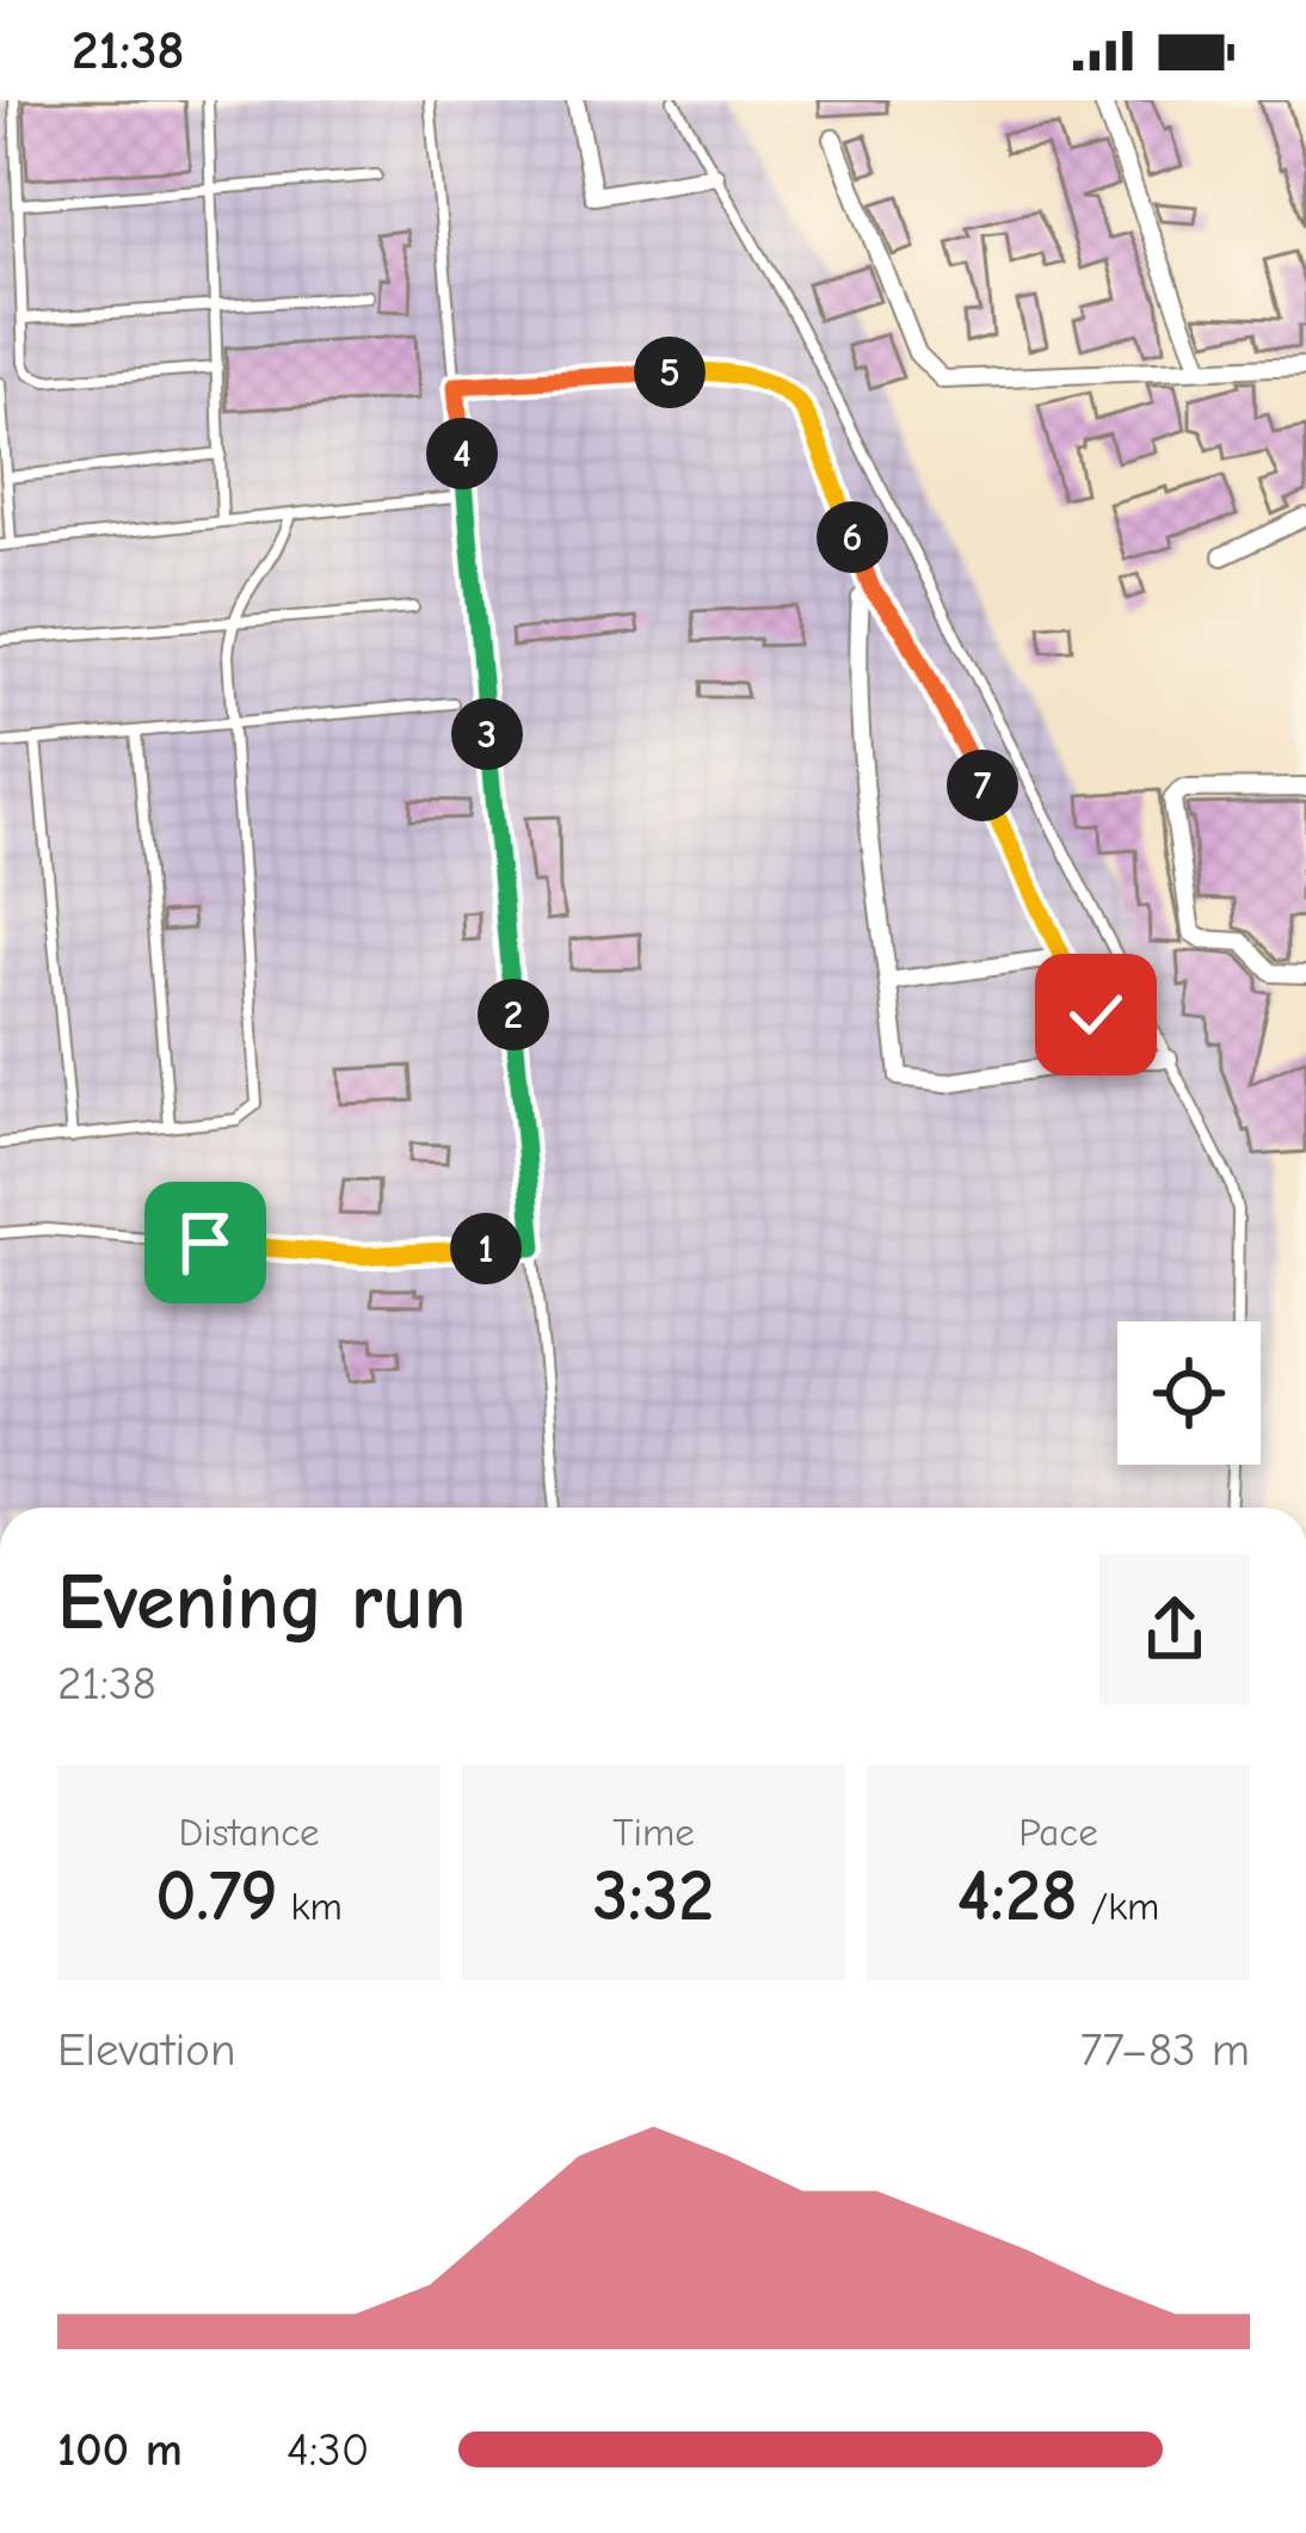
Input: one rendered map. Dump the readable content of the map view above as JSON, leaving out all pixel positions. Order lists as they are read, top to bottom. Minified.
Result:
{"page":{"status":"21:38","pins":["5","4","6","3","7","2","1"],"heading":["Evening run","21:38"],"stats":[["Distance","0.79 km"],["Time","3:32"],["Pace","4:28 /km"]],"chart":["Elevation","77–83 m"],"list":[{"name":"100 m","note":"4:30"}]}}
